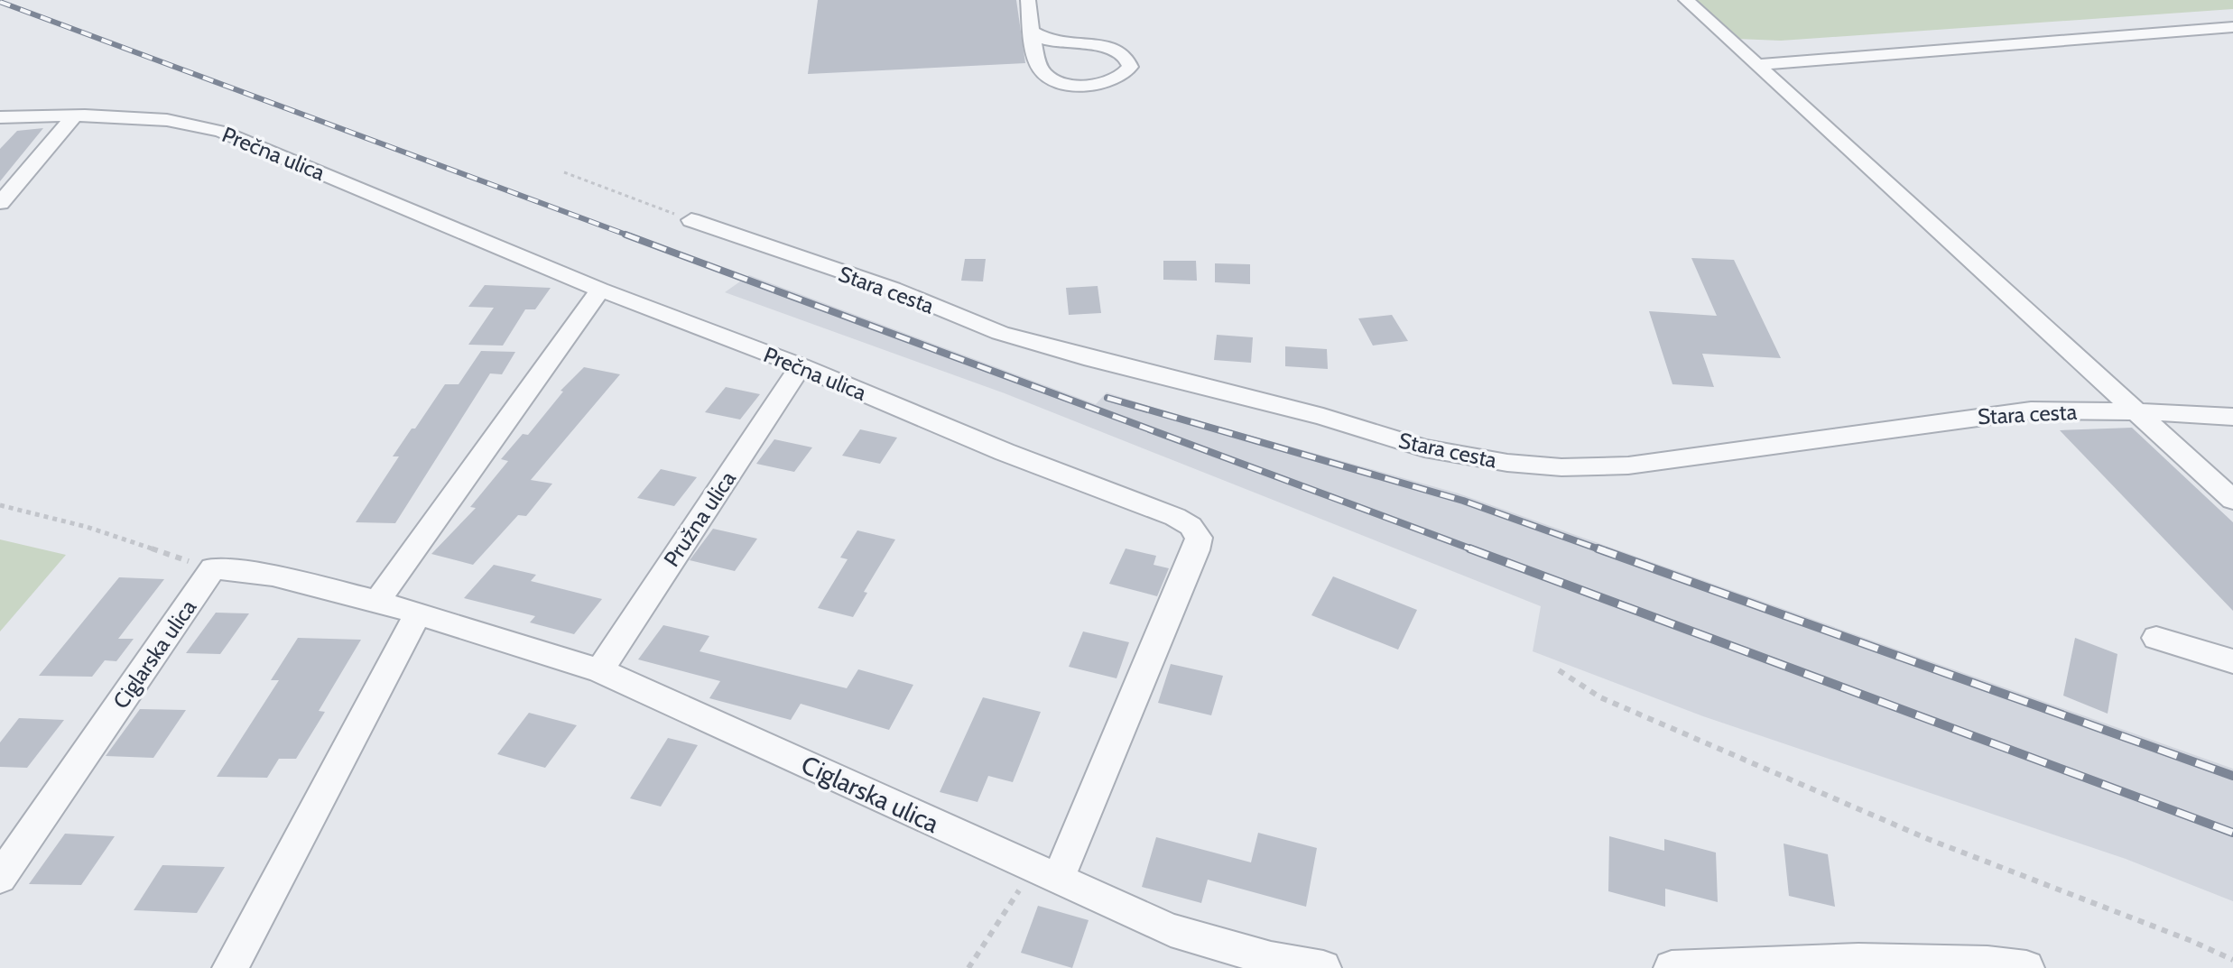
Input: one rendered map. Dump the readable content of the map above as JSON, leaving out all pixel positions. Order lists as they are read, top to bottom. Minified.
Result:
{"streets":{"street":["Prečna ulica","Stara cesta","Pružna ulica","Ciglarska ulica"]},"crossings":[["Prečna ulica","Pružna ulica"],["Prečna ulica","Ciglarska ulica"],["Pružna ulica","Ciglarska ulica"]]}
